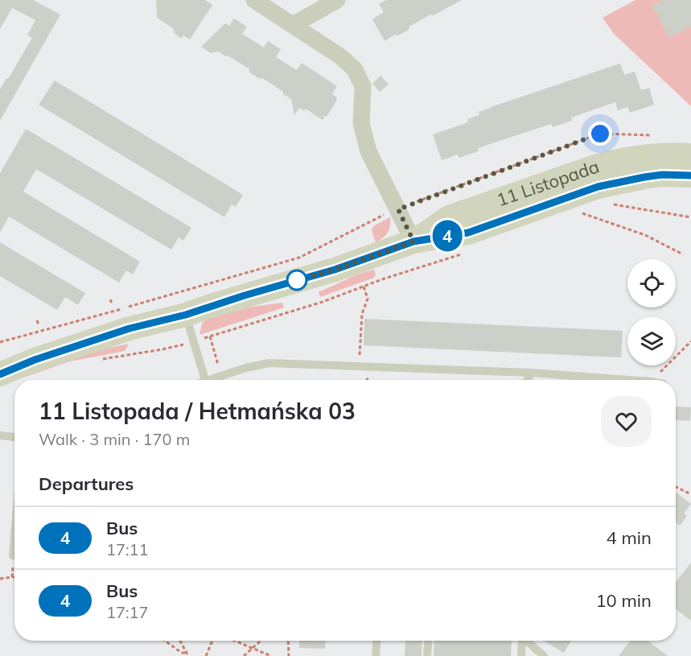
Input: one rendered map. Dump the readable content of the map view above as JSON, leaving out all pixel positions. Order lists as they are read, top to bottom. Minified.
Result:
{"streets":{"street":["11 Listopada"]},"lines":["bus line 4"],"page":{"on_map":"4","heading":[["11 Listopada / Hetmańska 03","Walk · 3 min · 170 m"],"Departures"],"list":[{"mark":"4","name":"Bus","note":"17:11","value":"4 min"},{"mark":"4","name":"Bus","note":"17:17","value":"10 min"}]}}
